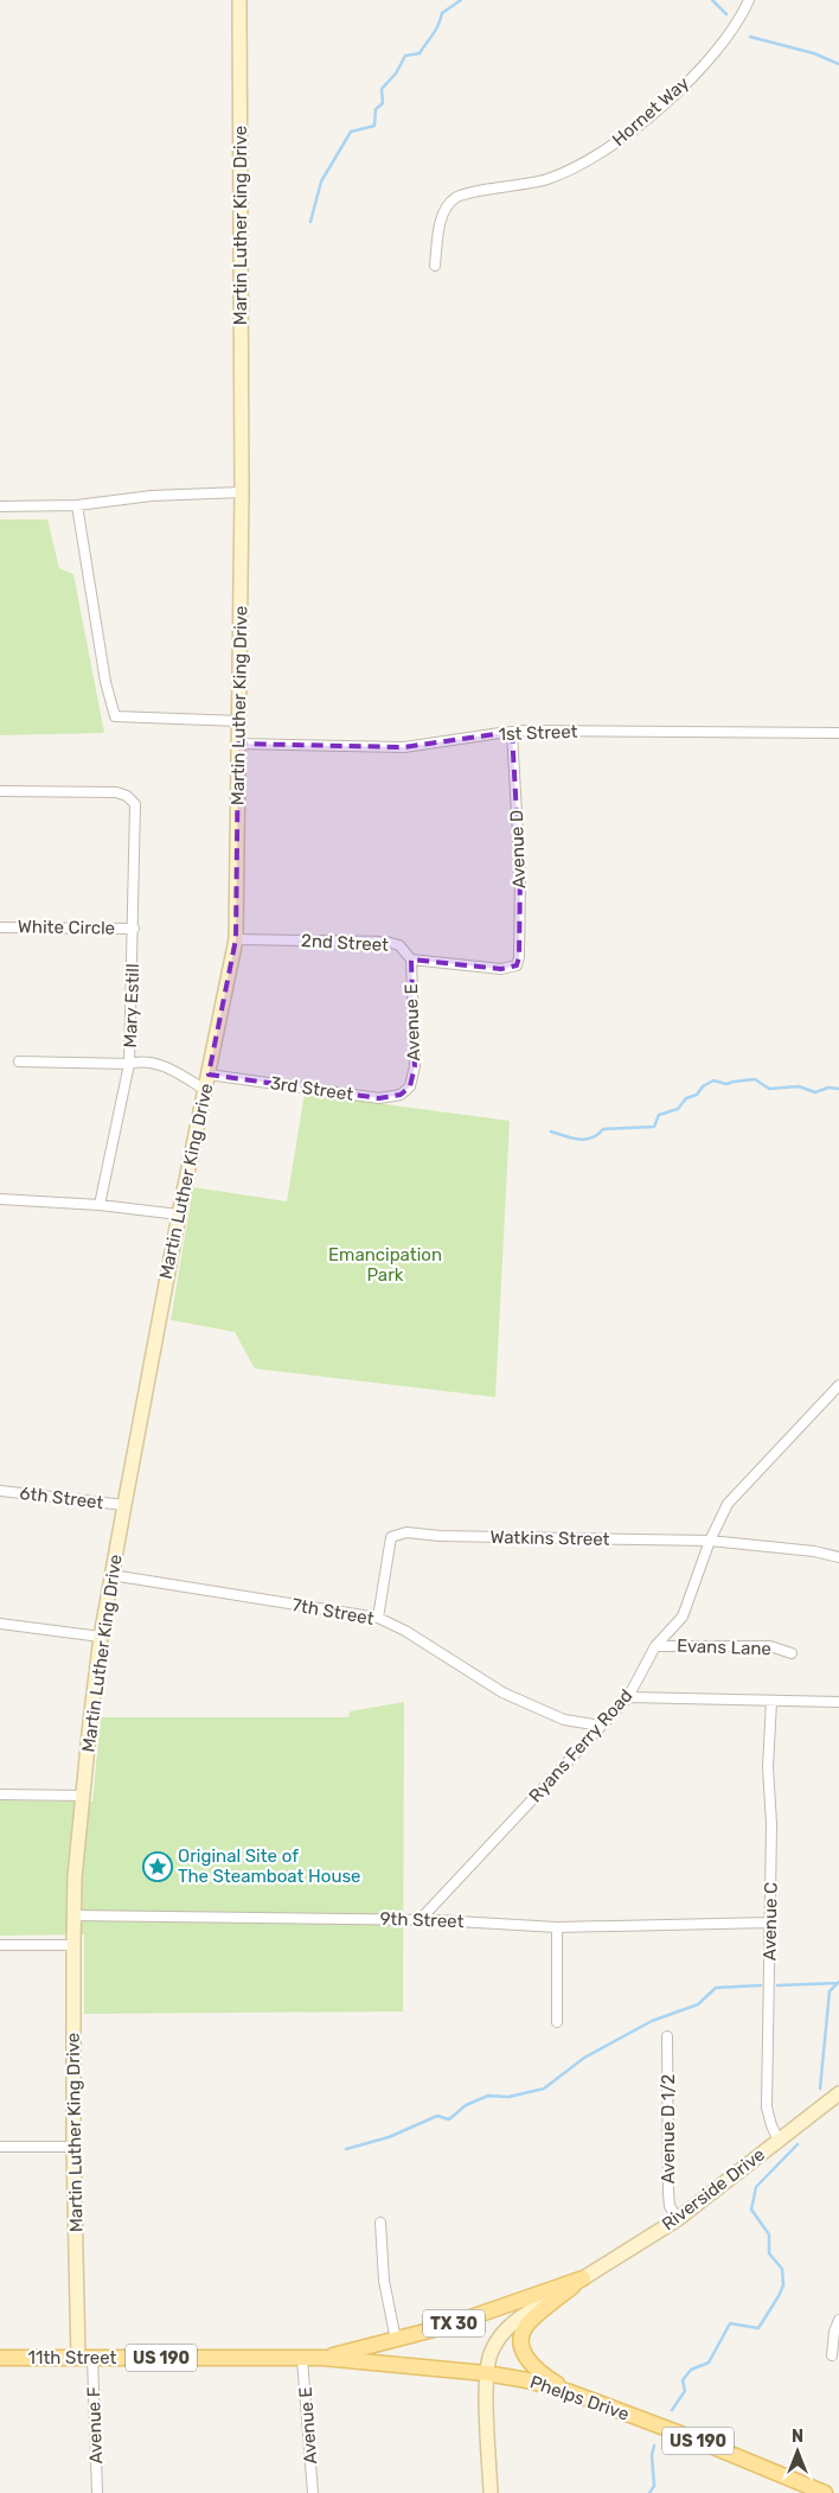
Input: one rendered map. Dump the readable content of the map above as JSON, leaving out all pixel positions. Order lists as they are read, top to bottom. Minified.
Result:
{"streets":{"main road":["TX 30","11th Street","US 190","Phelps Drive"],"street":["Hornet Way","Martin Luther King Drive","1st Street","Avenue D","White Circle","2nd Street","Mary Estill","Avenue E","3rd Street","6th Street","Watkins Street","7th Street","Evans Lane","Ryans Ferry Road","9th Street","Avenue C","Avenue D 1/2","Riverside Drive","Avenue F"]},"crossings":[["Martin Luther King Drive","1st Street"],["Martin Luther King Drive","2nd Street"],["Martin Luther King Drive","3rd Street"],["Martin Luther King Drive","6th Street"],["Martin Luther King Drive","7th Street"],["Martin Luther King Drive","9th Street"],["Martin Luther King Drive","11th Street"],["Martin Luther King Drive","Avenue F"],["1st Street","Avenue D"],["Avenue D","2nd Street"],["White Circle","Mary Estill"],["2nd Street","Avenue E"],["Avenue E","3rd Street"],["Avenue E","11th Street"],["Watkins Street","7th Street"],["Watkins Street","Ryans Ferry Road"],["7th Street","Ryans Ferry Road"],["Evans Lane","Ryans Ferry Road"],["Ryans Ferry Road","9th Street"],["9th Street","Avenue C"],["Avenue C","Riverside Drive"],["Avenue D 1/2","Riverside Drive"],["Riverside Drive","TX 30"],["TX 30","11th Street"],["TX 30","Phelps Drive"],["11th Street","Phelps Drive"],["11th Street","Avenue F"]],"parks":["Emancipation Park"],"places":{"place":["Original Site of The Steamboat House"]},"north":"top"}
